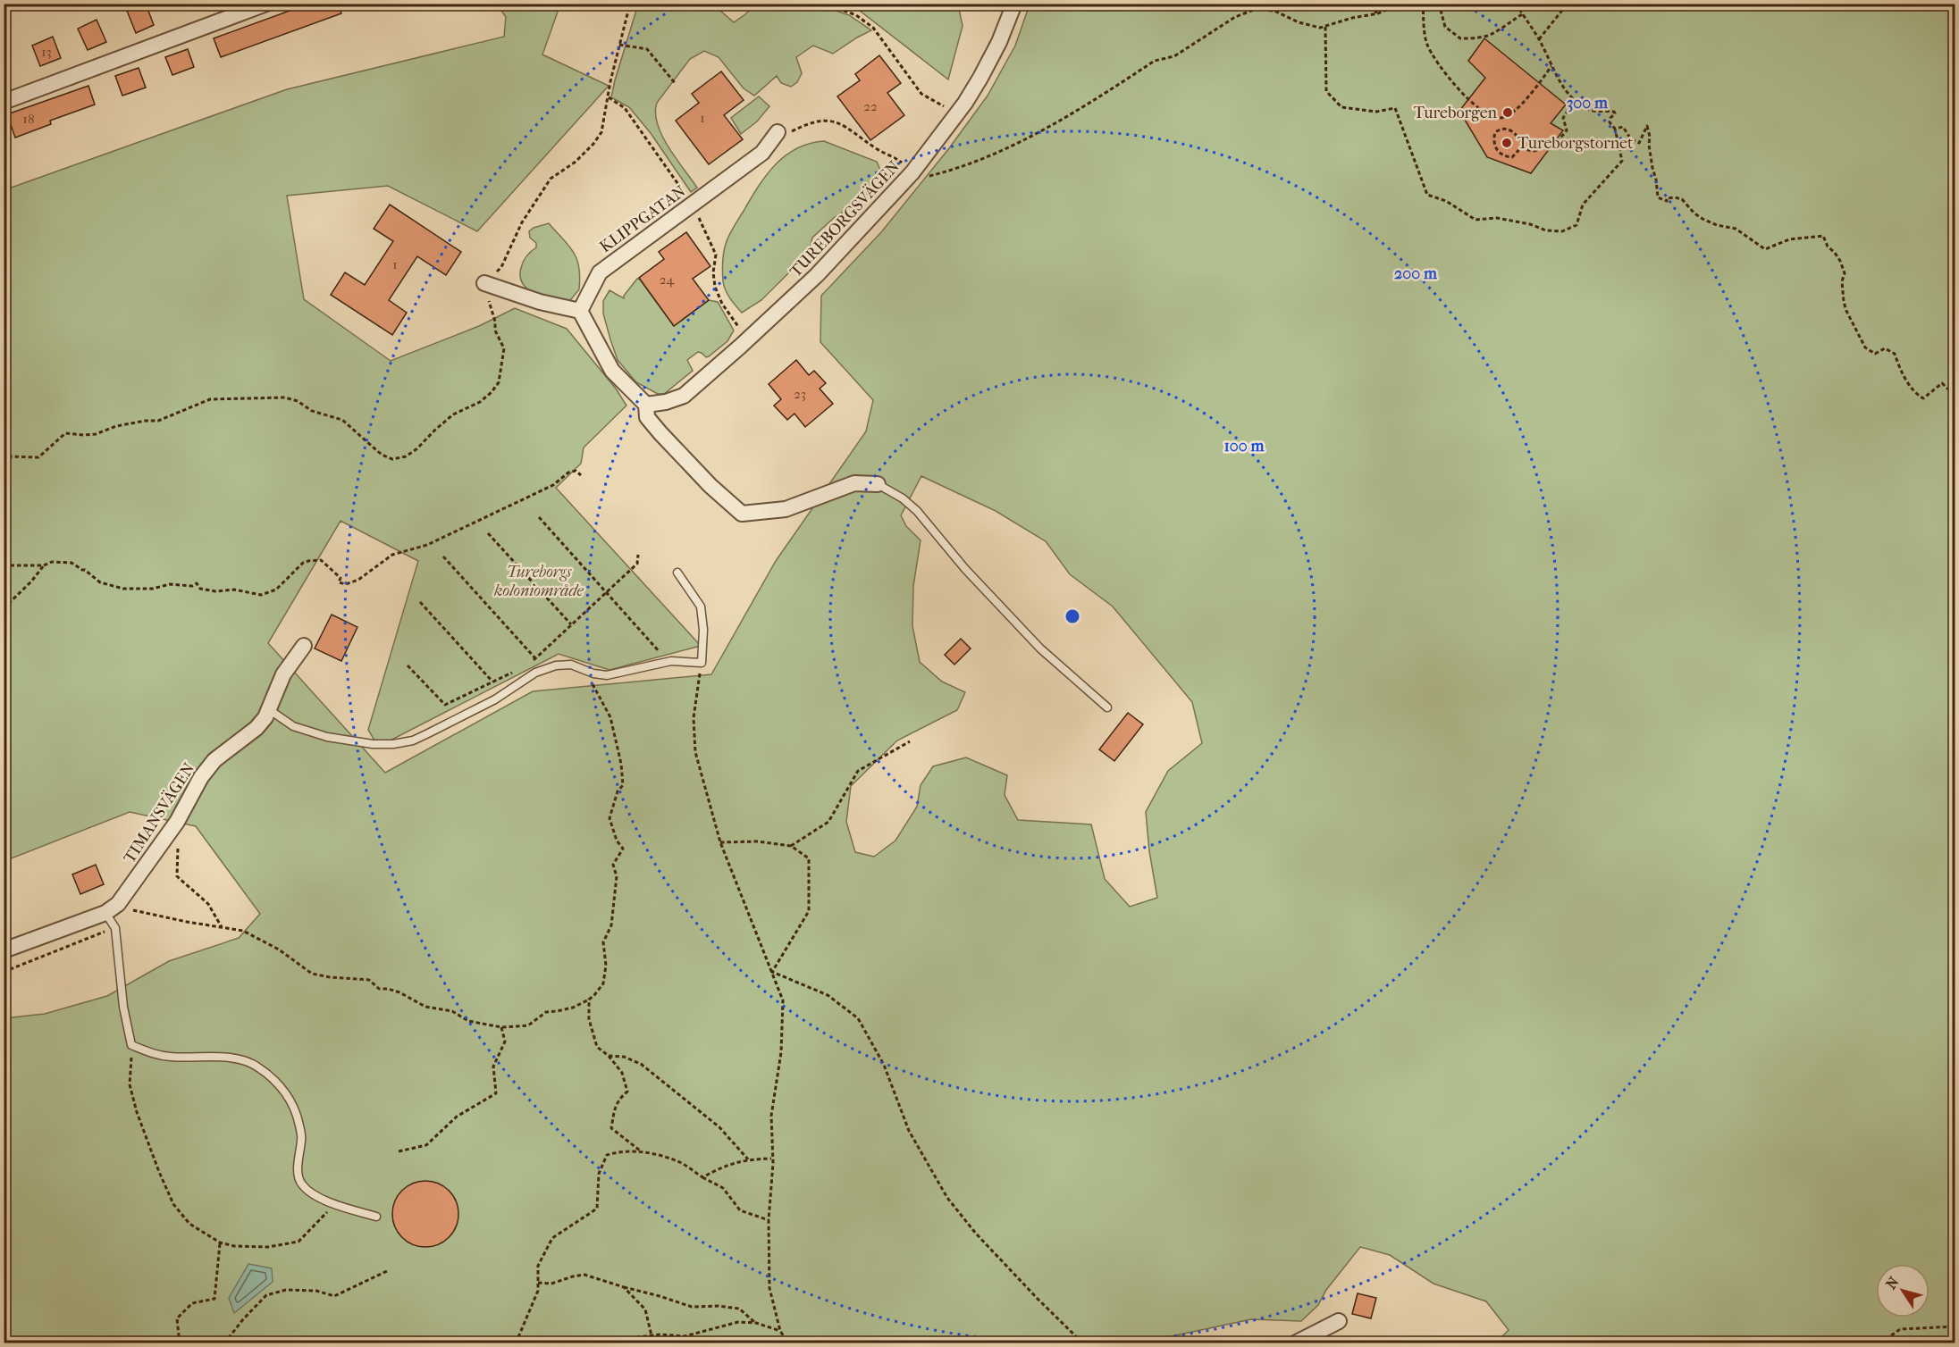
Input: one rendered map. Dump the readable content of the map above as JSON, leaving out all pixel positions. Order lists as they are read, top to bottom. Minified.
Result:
{"streets":{"street":["KLIPPGATAN","TUREBORGSVÄGEN","TIMANSVÄGEN"]},"parks":["Tureborgs koloniområde"],"places":["Tureborgen","Tureborgstornet"],"house_numbers":["13","22","1","18","1","24","23"],"north":"top left","rings":["300 m","200 m","100 m"]}
